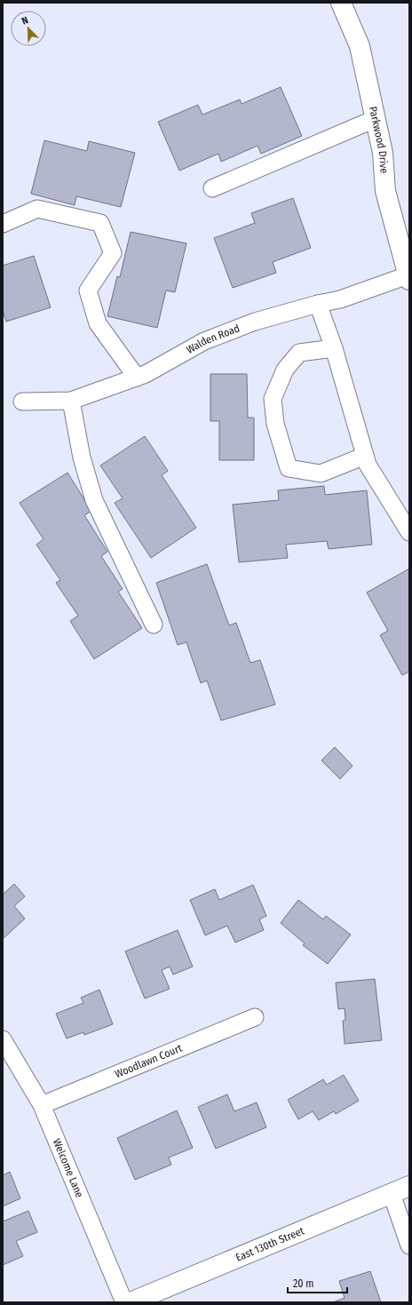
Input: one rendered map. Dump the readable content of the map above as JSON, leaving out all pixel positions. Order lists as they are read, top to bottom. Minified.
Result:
{"streets":{"street":["Parkwood Drive","Walden Road","Woodlawn Court","Welcome Lane","East 130th Street"]},"crossings":[["Parkwood Drive","Walden Road"],["Woodlawn Court","Welcome Lane"]],"scale_bar":"20 m","north":"top left"}
